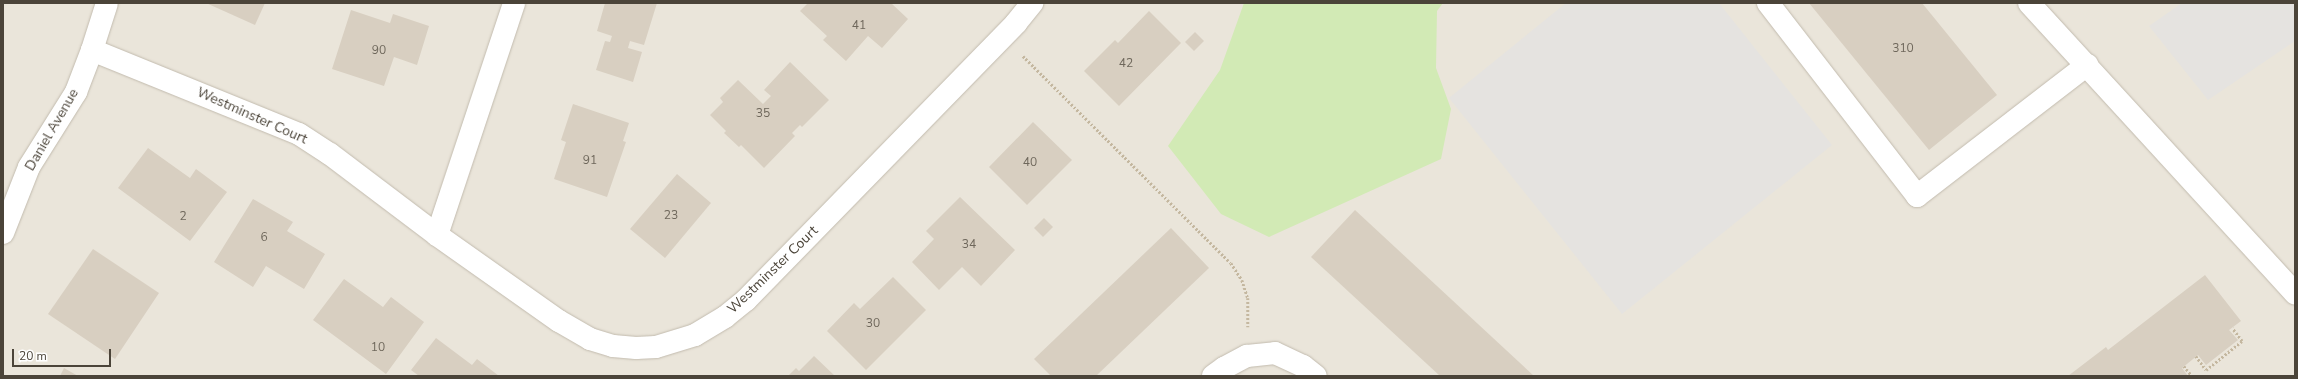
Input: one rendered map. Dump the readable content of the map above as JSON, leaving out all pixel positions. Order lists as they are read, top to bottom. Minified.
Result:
{"streets":{"street":["Westminster Court","Daniel Avenue"]},"crossings":[["Westminster Court","Daniel Avenue"]],"house_numbers":["41","310","90","42","35","91","40","23","2","6","34","30","10"],"scale_bar":"20 m"}
